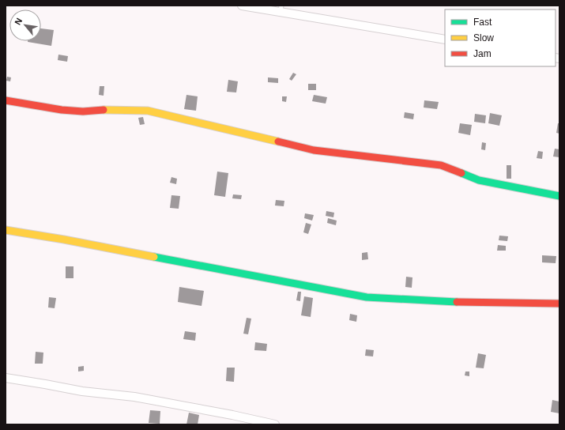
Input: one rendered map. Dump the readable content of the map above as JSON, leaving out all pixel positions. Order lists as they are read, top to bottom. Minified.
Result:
{"legend":["Fast","Slow","Jam"],"north":"top left"}
